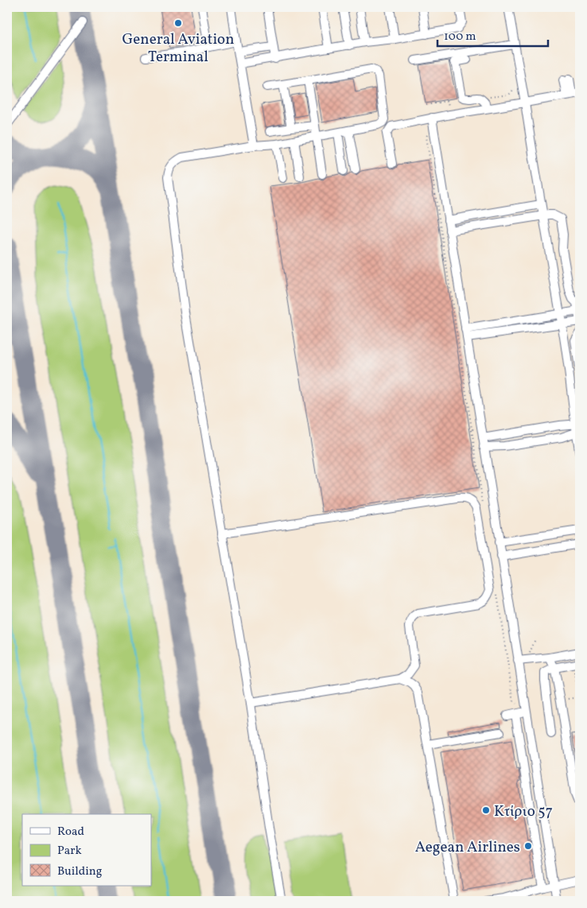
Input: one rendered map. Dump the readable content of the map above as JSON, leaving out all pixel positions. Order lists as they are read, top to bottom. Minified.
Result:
{"places":["General Aviation Terminal","Κτίριο 57","Aegean Airlines"],"legend":["Road","Park","Building"],"scale_bar":"100 m"}
